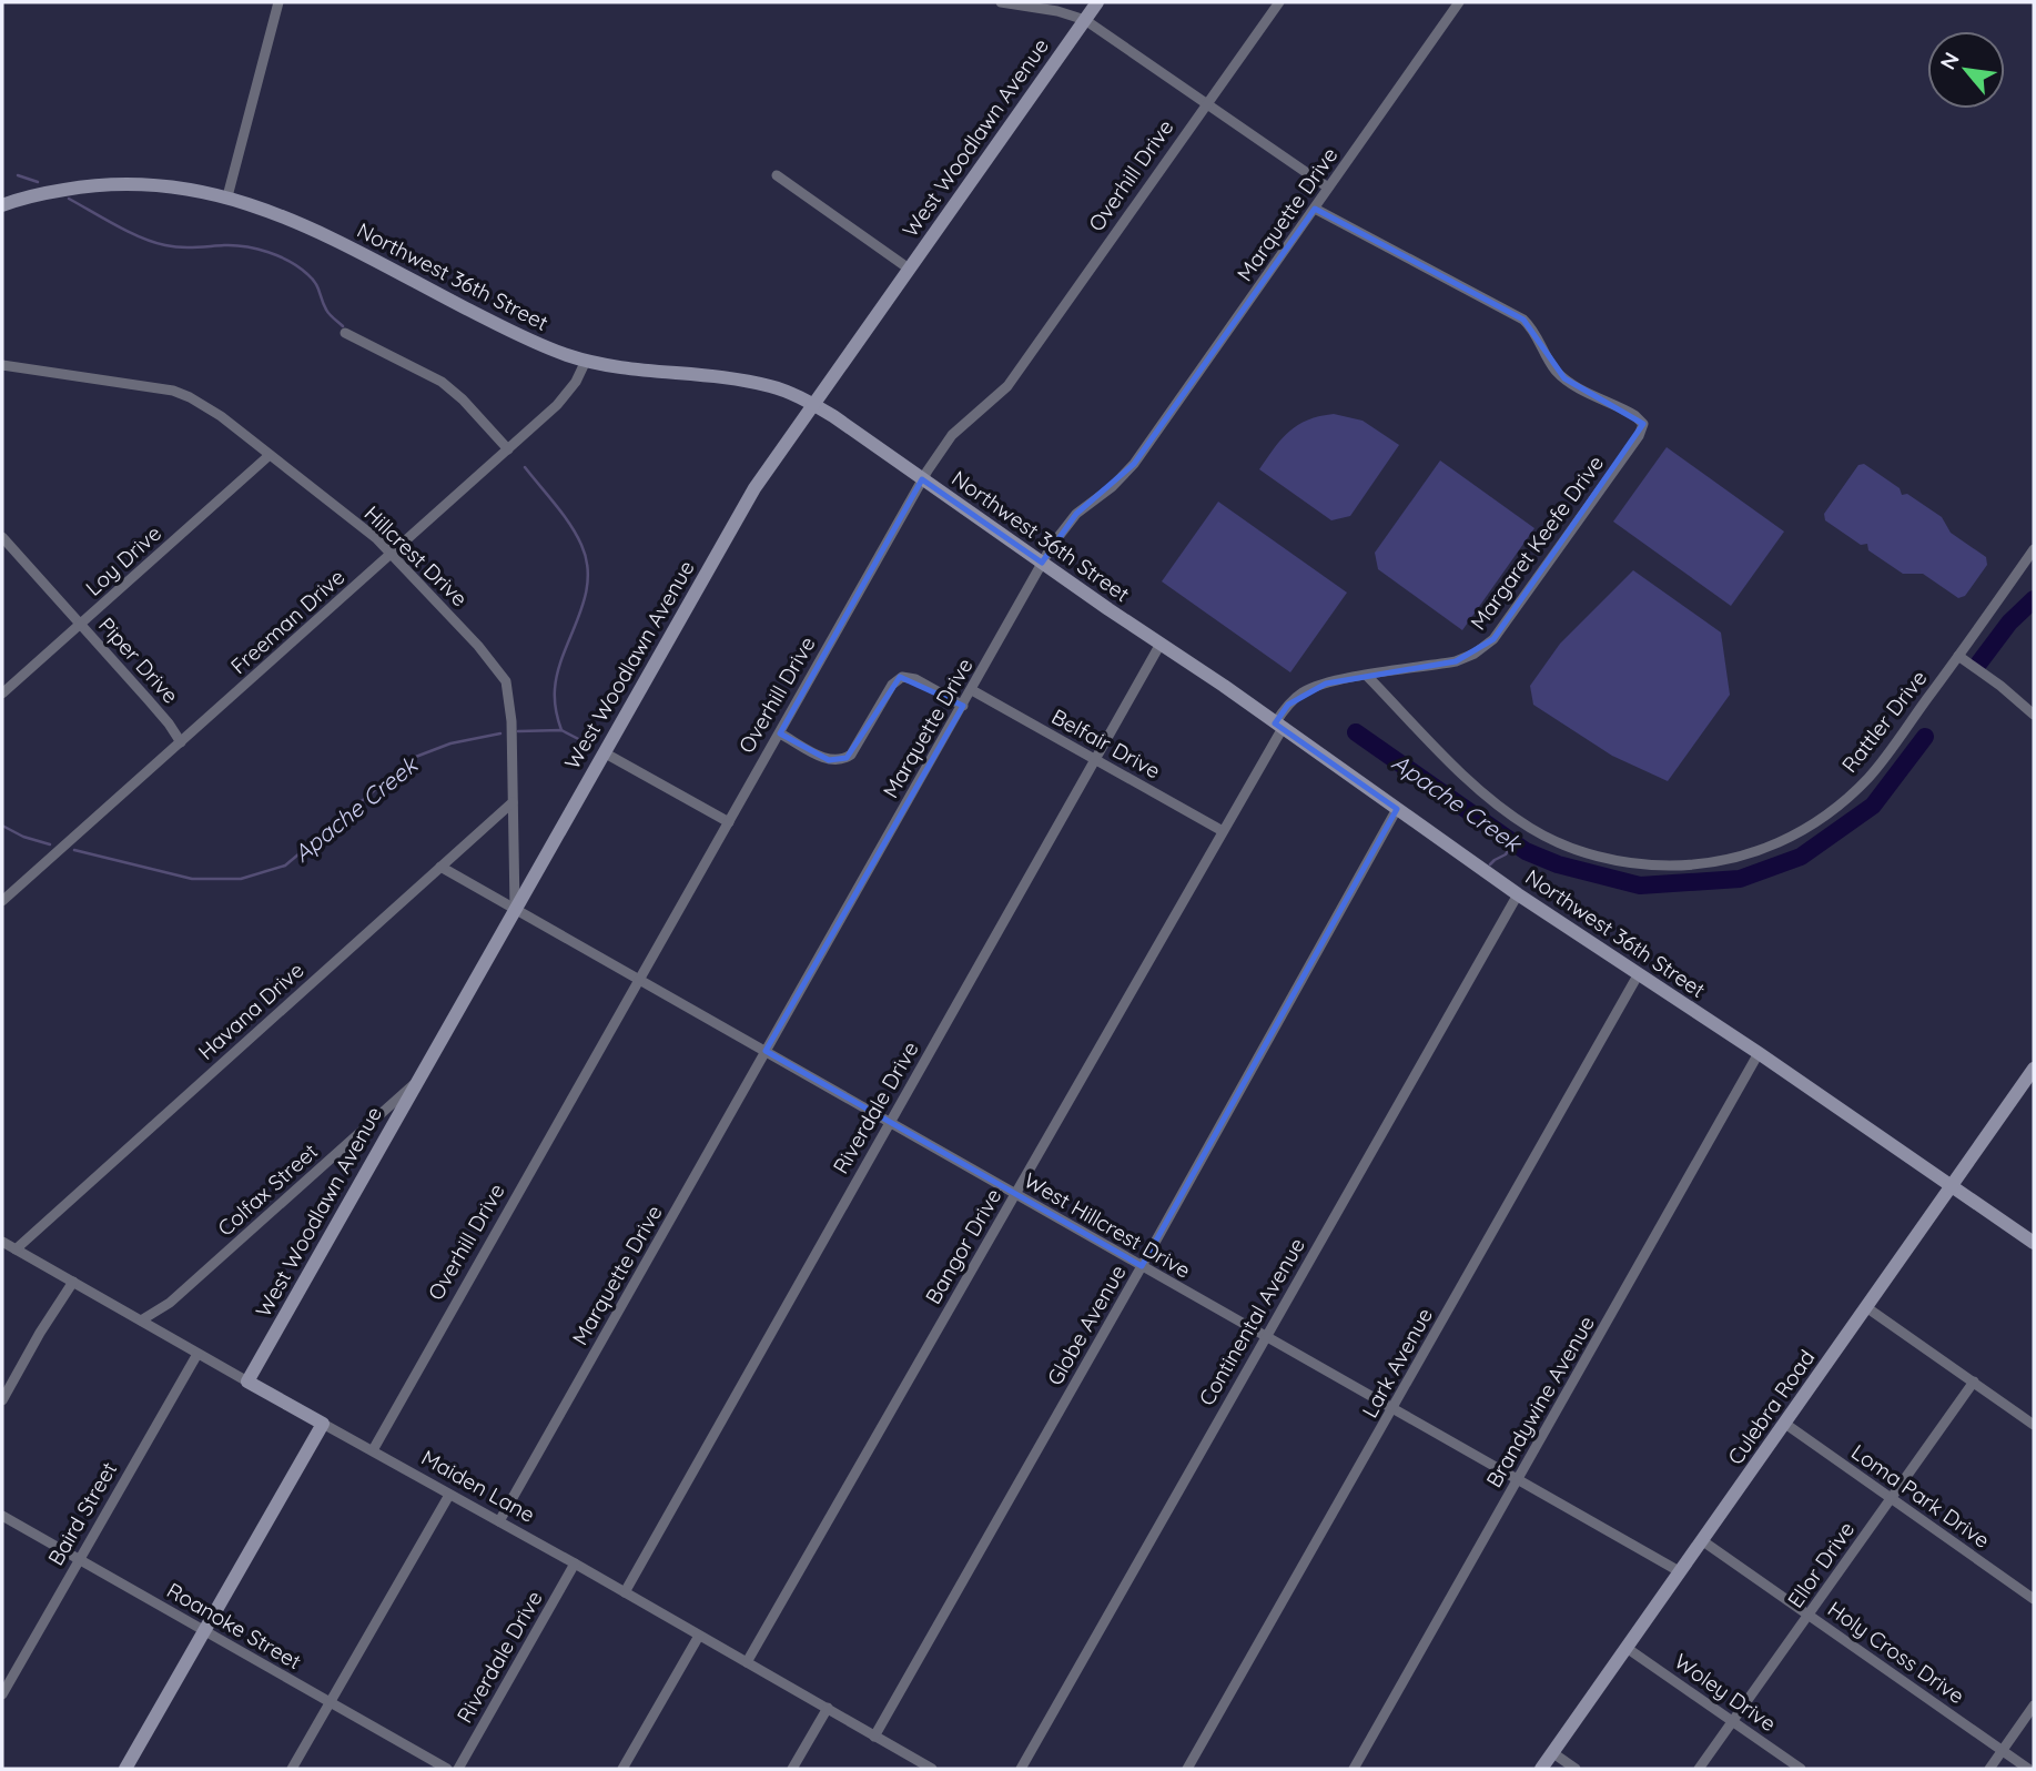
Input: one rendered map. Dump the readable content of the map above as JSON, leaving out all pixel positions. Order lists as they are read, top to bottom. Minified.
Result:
{"streets":{"main road":["West Woodlawn Avenue","Northwest 36th Street","Culebra Road","Maiden Lane"],"street":["Overhill Drive","Marquette Drive","Margaret Keefe Drive","Hillcrest Drive","Loy Drive","Freeman Drive","Piper Drive","Rattler Drive","Belfair Drive","Havana Drive","Riverdale Drive","Colfax Street","West Hillcrest Drive","Bangor Drive","Continental Avenue","Globe Avenue","Lark Avenue","Brandywine Avenue","Loma Park Drive","Baird Street","Ellor Drive","Roanoke Street","Holy Cross Drive","Woley Drive"]},"crossings":[["West Woodlawn Avenue","Northwest 36th Street"],["West Woodlawn Avenue","Hillcrest Drive"],["West Woodlawn Avenue","Colfax Street"],["West Woodlawn Avenue","West Hillcrest Drive"],["West Woodlawn Avenue","Maiden Lane"],["Overhill Drive","Northwest 36th Street"],["Overhill Drive","West Hillcrest Drive"],["Overhill Drive","Maiden Lane"],["Marquette Drive","Northwest 36th Street"],["Marquette Drive","Margaret Keefe Drive"],["Marquette Drive","Belfair Drive"],["Marquette Drive","West Hillcrest Drive"],["Marquette Drive","Maiden Lane"],["Northwest 36th Street","Margaret Keefe Drive"],["Northwest 36th Street","Freeman Drive"],["Northwest 36th Street","Riverdale Drive"],["Northwest 36th Street","Bangor Drive"],["Northwest 36th Street","Continental Avenue"],["Northwest 36th Street","Globe Avenue"],["Northwest 36th Street","Lark Avenue"],["Northwest 36th Street","Brandywine Avenue"],["Northwest 36th Street","Culebra Road"],["Margaret Keefe Drive","Rattler Drive"],["Margaret Keefe Drive","Bangor Drive"],["Hillcrest Drive","Loy Drive"],["Hillcrest Drive","Freeman Drive"],["Hillcrest Drive","Havana Drive"],["Hillcrest Drive","West Hillcrest Drive"],["Loy Drive","Piper Drive"],["Freeman Drive","Piper Drive"],["Belfair Drive","Riverdale Drive"],["Belfair Drive","Bangor Drive"],["Havana Drive","Maiden Lane"],["Riverdale Drive","West Hillcrest Drive"],["Riverdale Drive","Maiden Lane"],["Colfax Street","Maiden Lane"],["West Hillcrest Drive","Bangor Drive"],["West Hillcrest Drive","Continental Avenue"],["West Hillcrest Drive","Globe Avenue"],["West Hillcrest Drive","Lark Avenue"],["West Hillcrest Drive","Brandywine Avenue"],["West Hillcrest Drive","Culebra Road"],["Bangor Drive","Maiden Lane"],["Globe Avenue","Maiden Lane"],["Culebra Road","Loma Park Drive"],["Culebra Road","Holy Cross Drive"],["Culebra Road","Woley Drive"],["Maiden Lane","Baird Street"],["Loma Park Drive","Ellor Drive"],["Baird Street","Roanoke Street"],["Ellor Drive","Holy Cross Drive"],["Ellor Drive","Woley Drive"]],"water":["Apache Creek"],"north":"top left"}
